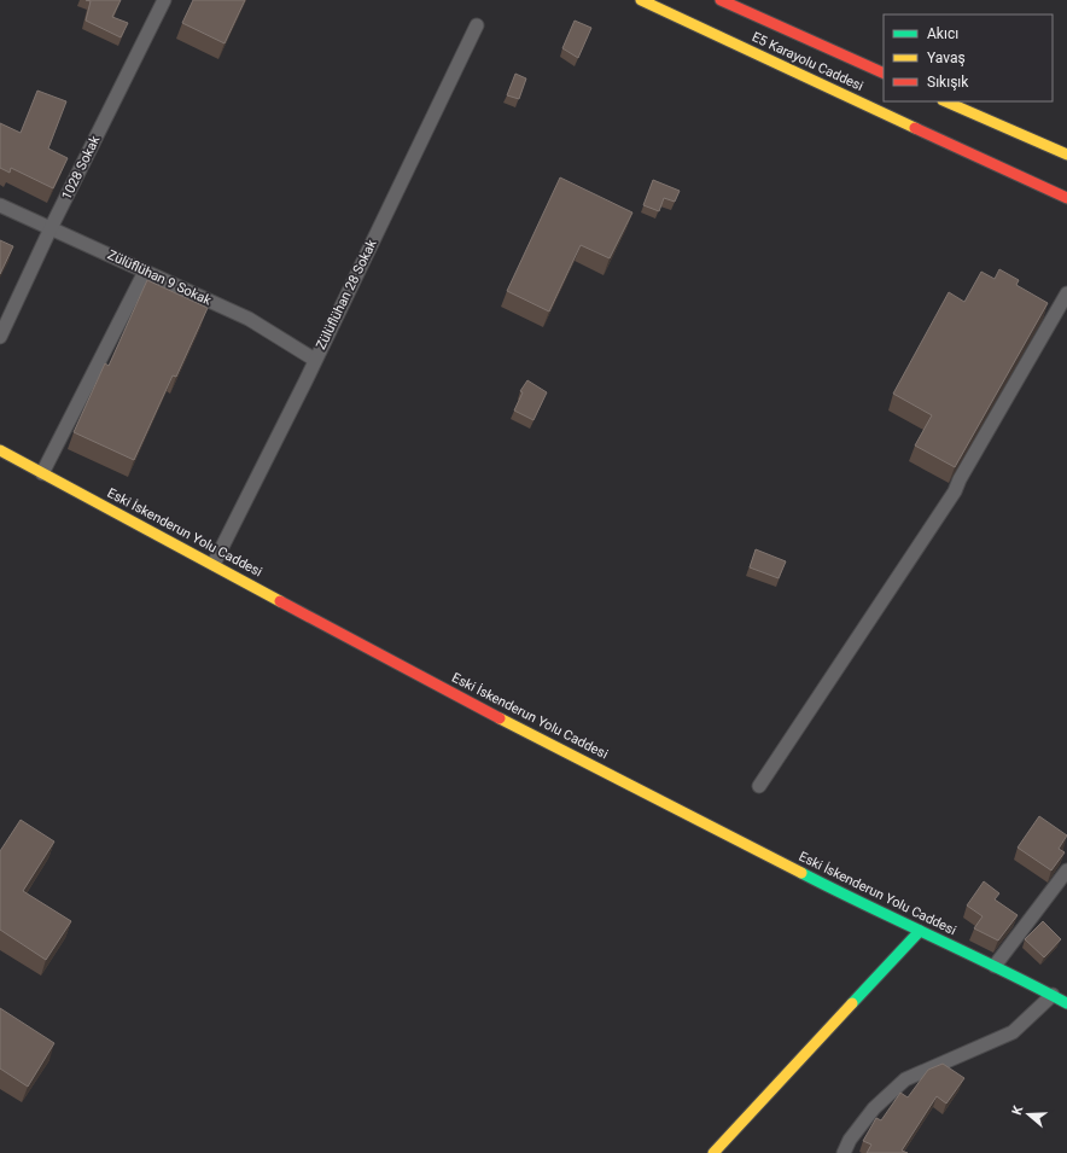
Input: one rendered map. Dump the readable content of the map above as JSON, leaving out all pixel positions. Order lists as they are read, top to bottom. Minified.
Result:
{"streets":{"main road":["E5 Karayolu Caddesi","Eski İskenderun Yolu Caddesi"],"street":["1028 Sokak","Zülüflühan 9 Sokak","Zülüflühan 28 Sokak"]},"crossings":[["1028 Sokak","Zülüflühan 9 Sokak"],["Zülüflühan 9 Sokak","Zülüflühan 28 Sokak"],["Zülüflühan 28 Sokak","Eski İskenderun Yolu Caddesi"]],"legend":["Akıcı","Yavaş","Sıkışık"],"north":"left"}
